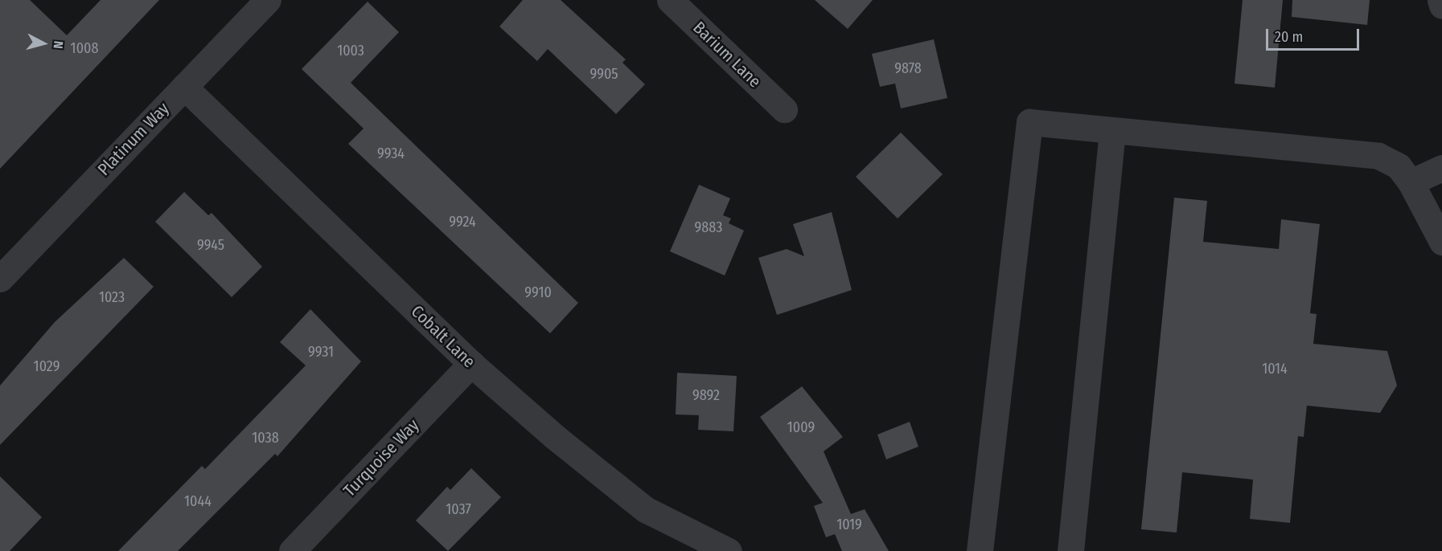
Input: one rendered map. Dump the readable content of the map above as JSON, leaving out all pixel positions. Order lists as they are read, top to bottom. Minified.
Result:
{"streets":{"street":["Barium Lane","Platinum Way","Cobalt Lane","Turquoise Way"]},"crossings":[["Platinum Way","Cobalt Lane"],["Cobalt Lane","Turquoise Way"]],"house_numbers":["1008","1003","9878","9905","9934","9924","9883","9945","9910","1023","9931","1029","1014","9892","1009","1038","1044","1037","1019"],"scale_bar":"20 m","north":"right"}
